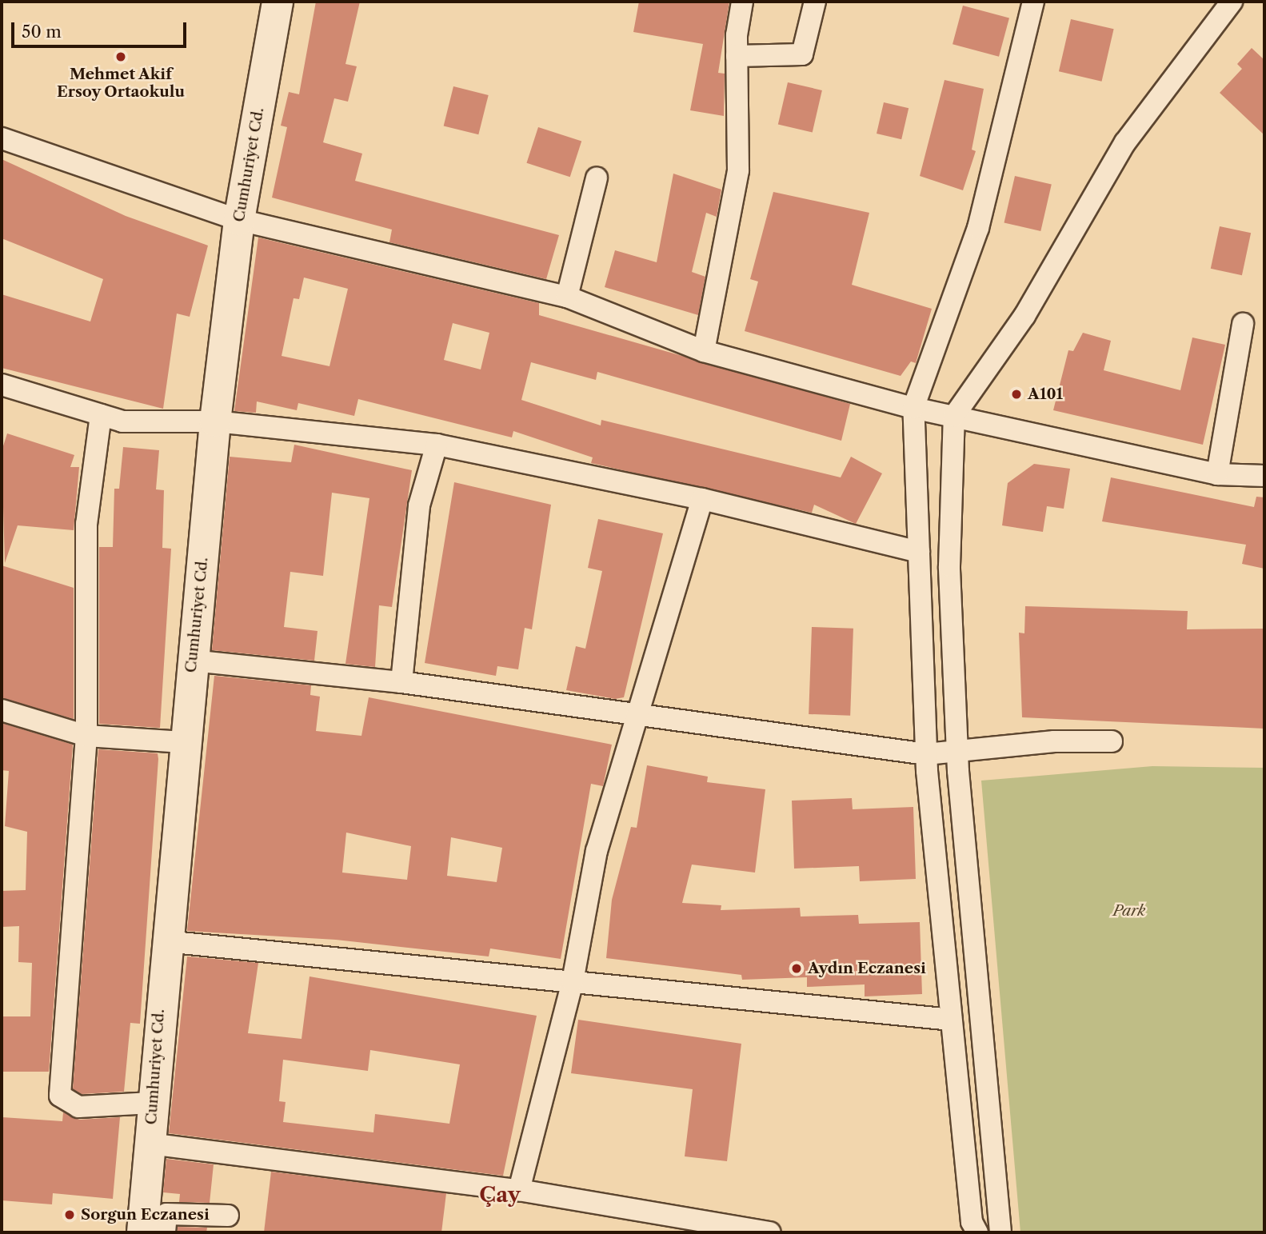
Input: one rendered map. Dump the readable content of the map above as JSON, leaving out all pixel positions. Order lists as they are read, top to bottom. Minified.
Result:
{"streets":{"main road":["Cumhuriyet Cd."]},"districts":["Çay"],"parks":["Park"],"places":["Mehmet Akif Ersoy Ortaokulu","A101","Aydın Eczanesi","Sorgun Eczanesi"],"scale_bar":"50 m"}
